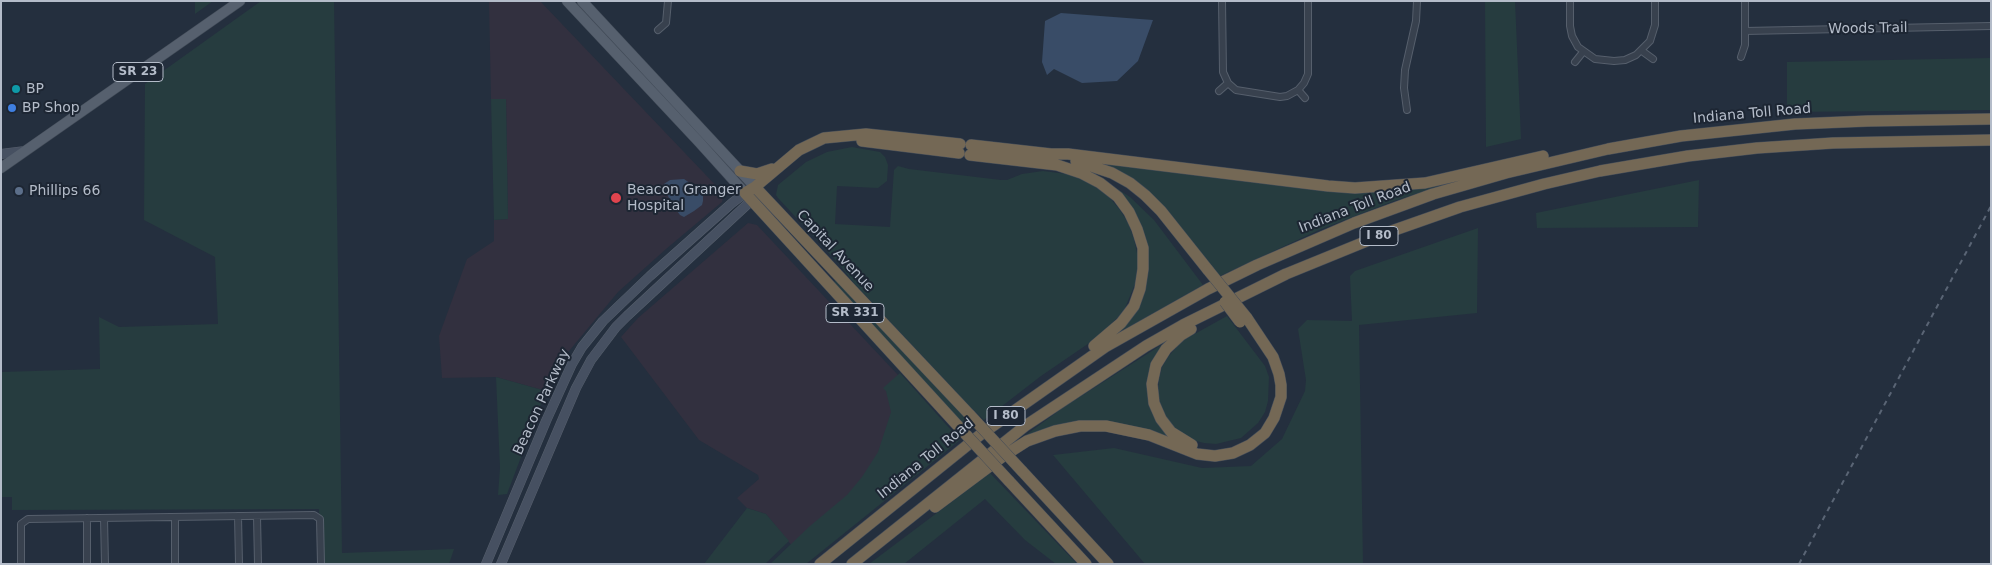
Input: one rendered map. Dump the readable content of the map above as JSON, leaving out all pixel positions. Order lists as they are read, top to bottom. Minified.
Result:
{"streets":{"highway":["Indiana Toll Road","I 80","Capital Avenue","SR 331"],"main road":["SR 23"],"street":["Woods Trail","Beacon Parkway"]},"crossings":[["Capital Avenue","Beacon Parkway"]],"places":["BP","BP Shop","Phillips 66","Beacon Granger Hospital"]}
